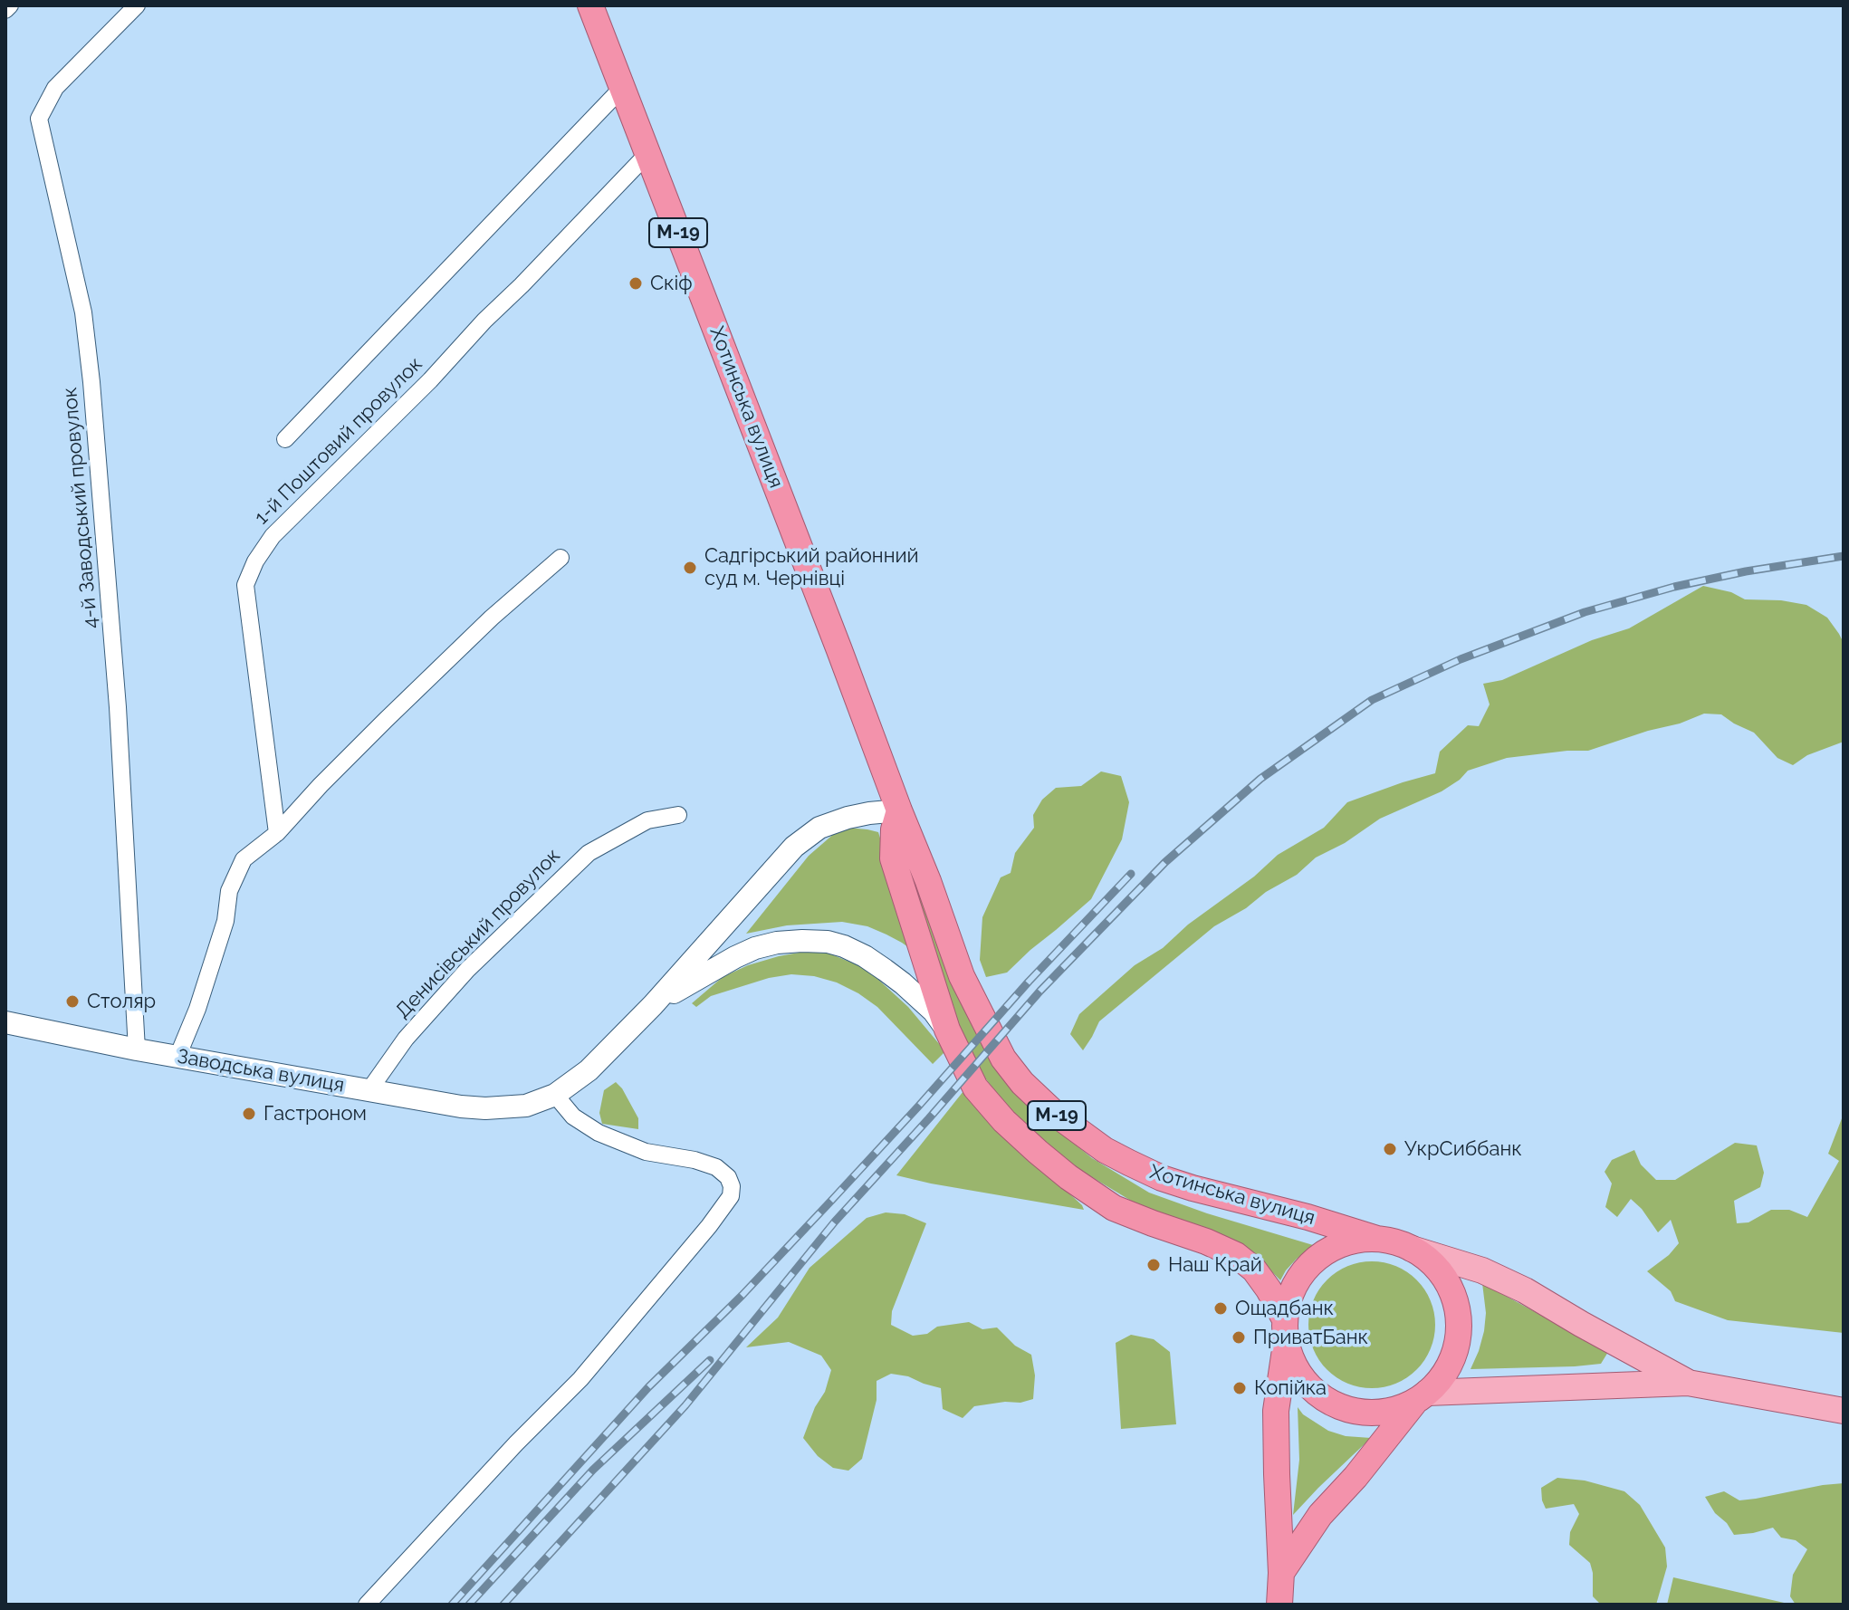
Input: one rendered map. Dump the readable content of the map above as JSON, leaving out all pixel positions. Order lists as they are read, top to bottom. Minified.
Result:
{"streets":{"highway":["М-19","Хотинська вулиця","Заводська вулиця"],"street":["1-й Поштовий провулок","4-й Заводський провулок","Денисівський провулок"]},"crossings":[["М-19","Хотинська вулиця"],["М-19","Заводська вулиця"],["Хотинська вулиця","1-й Поштовий провулок"],["Хотинська вулиця","Заводська вулиця"],["4-й Заводський провулок","Заводська вулиця"],["Денисівський провулок","Заводська вулиця"]],"places":["Скіф","Садгірський районний суд м. Чернівці","Столяр","Гастроном","УкрСиббанк","Наш Край","Ощадбанк","ПриватБанк","Копійка"]}
